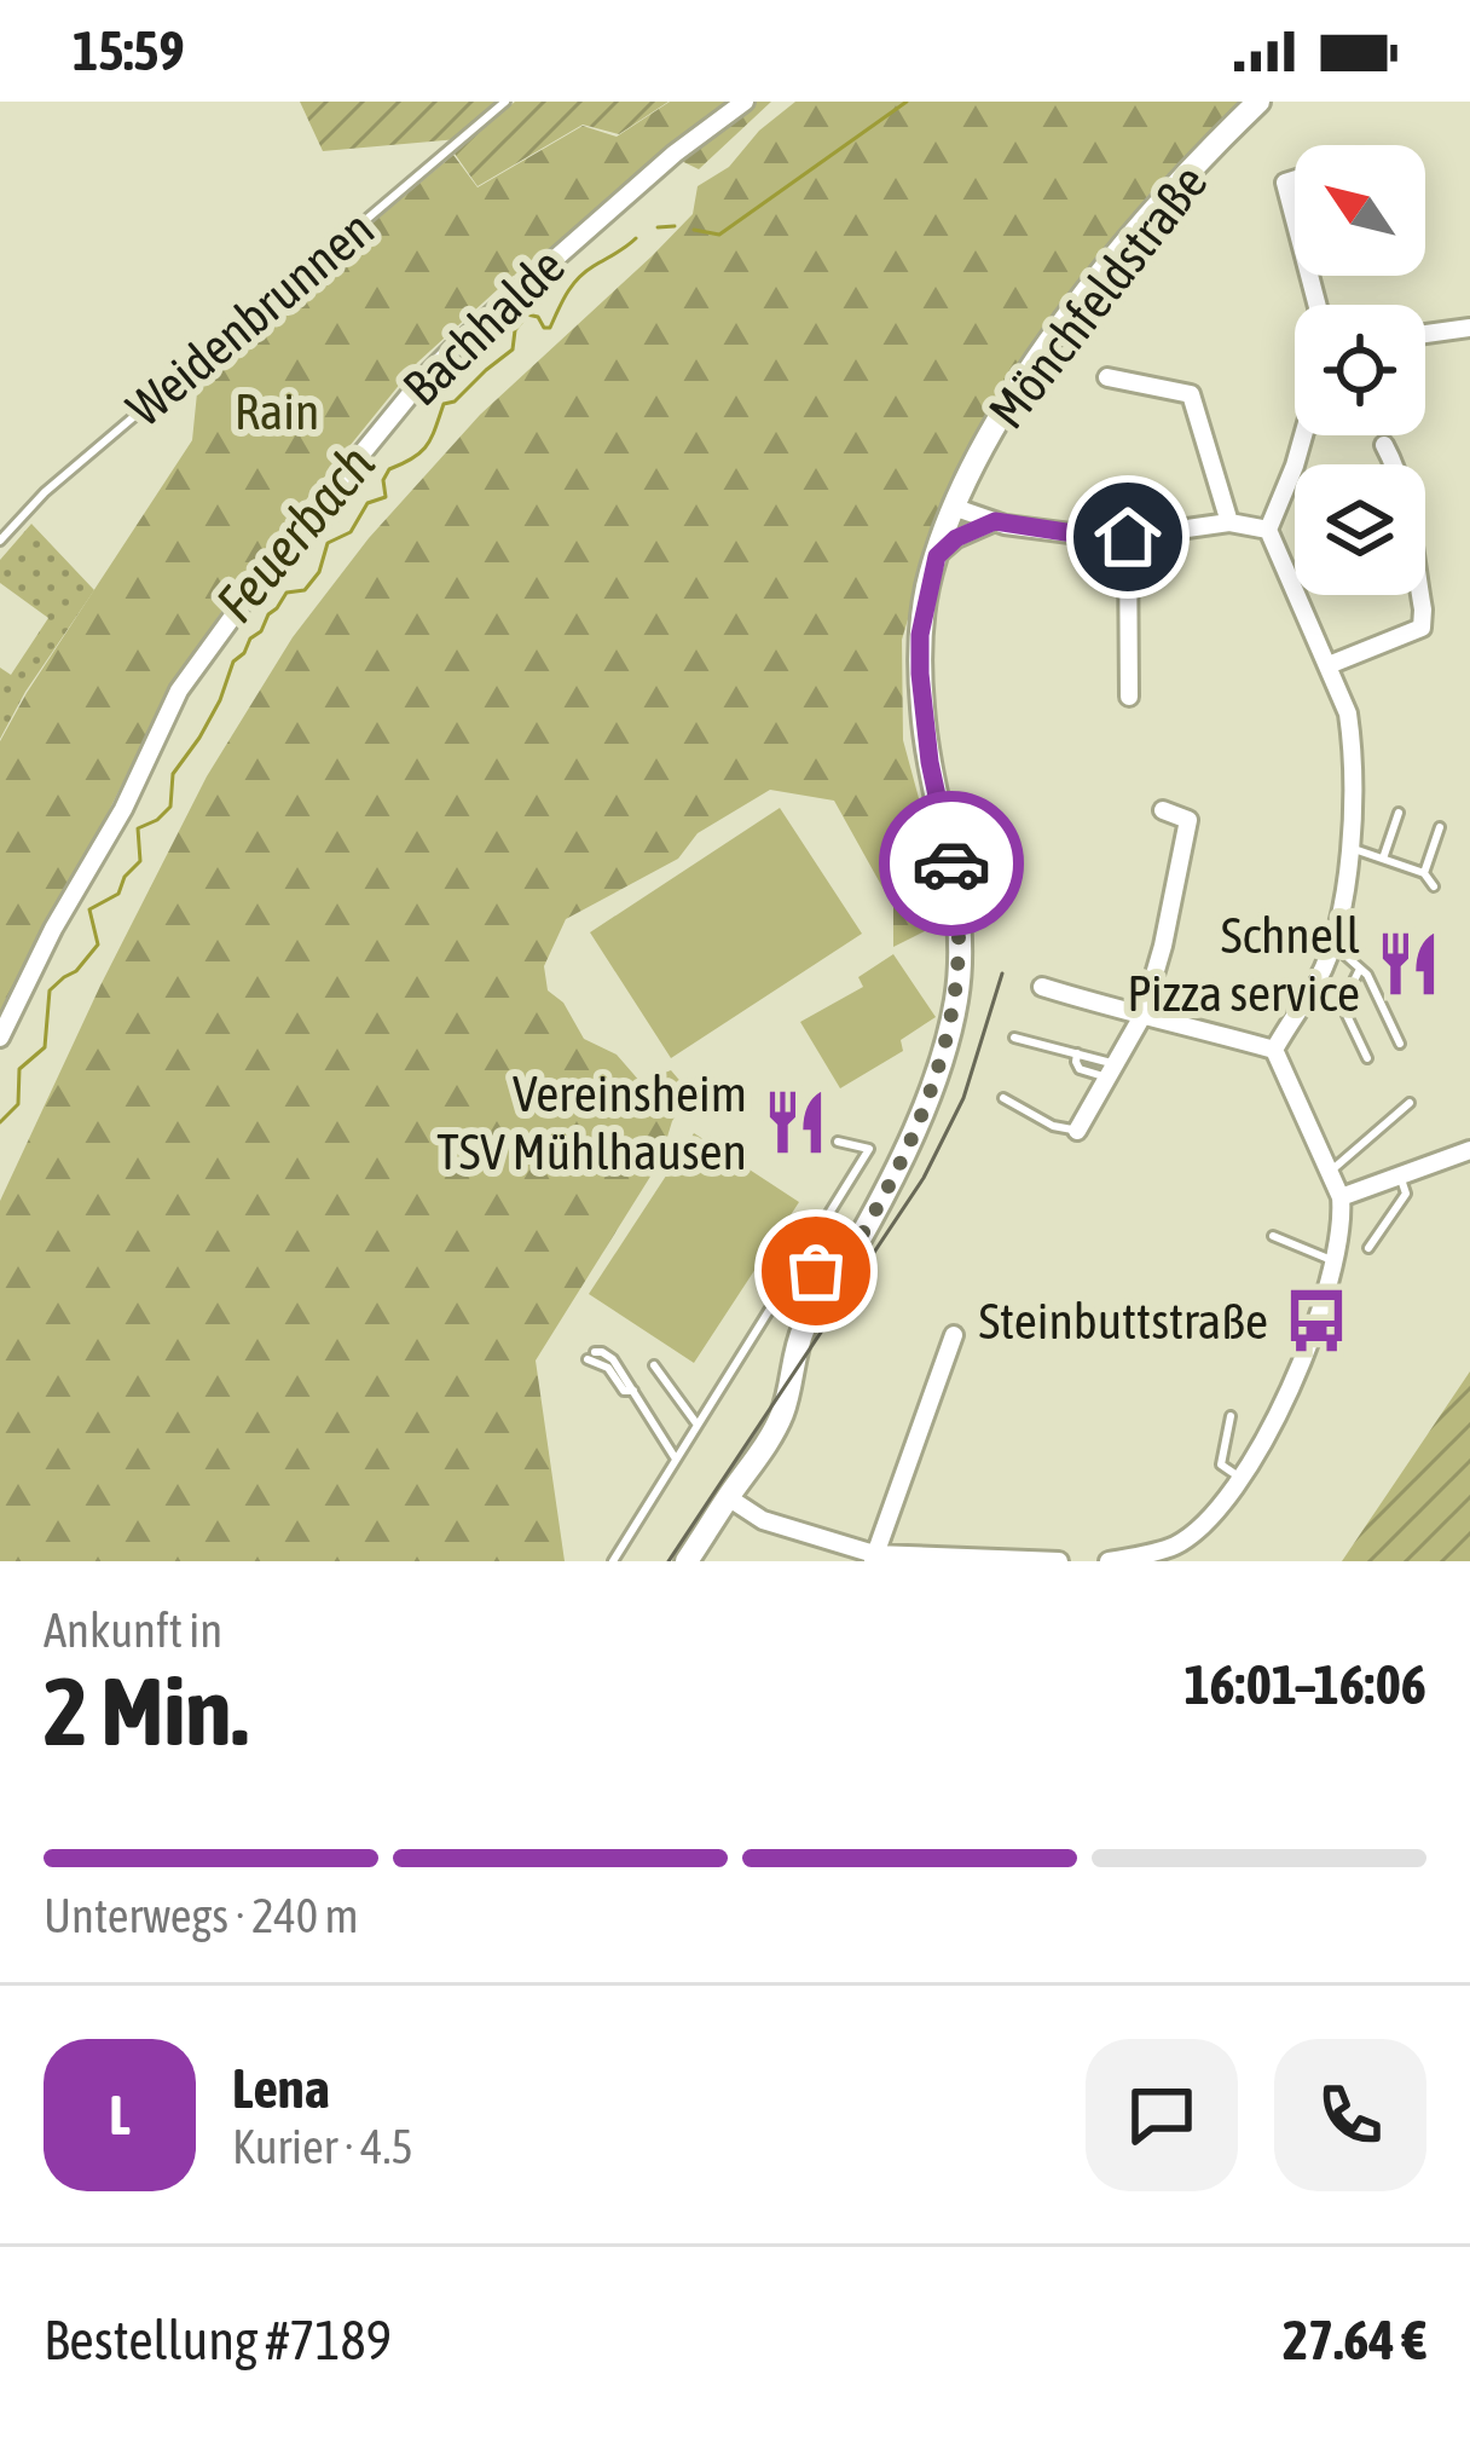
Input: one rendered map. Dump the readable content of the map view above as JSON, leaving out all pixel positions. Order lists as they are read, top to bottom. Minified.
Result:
{"streets":{"main road":["Mönchfeldstraße"],"street":["Bachhalde"],"lane":["Weidenbrunnen"]},"water":["Feuerbach"],"parks":["Rain"],"places":{"restaurant":["Schnell Pizza service","Vereinsheim TSV Mühlhausen"],"bus stop":["Steinbuttstraße"]},"north":"top left","page":{"status":"15:59","heading":["2 Min.","Ankunft in","16:01–16:06"],"panel":["Lena","Kurier · 4.5","Bestellung #7189","27.64 €"],"bar":"Unterwegs · 240 m","round":"L"}}
